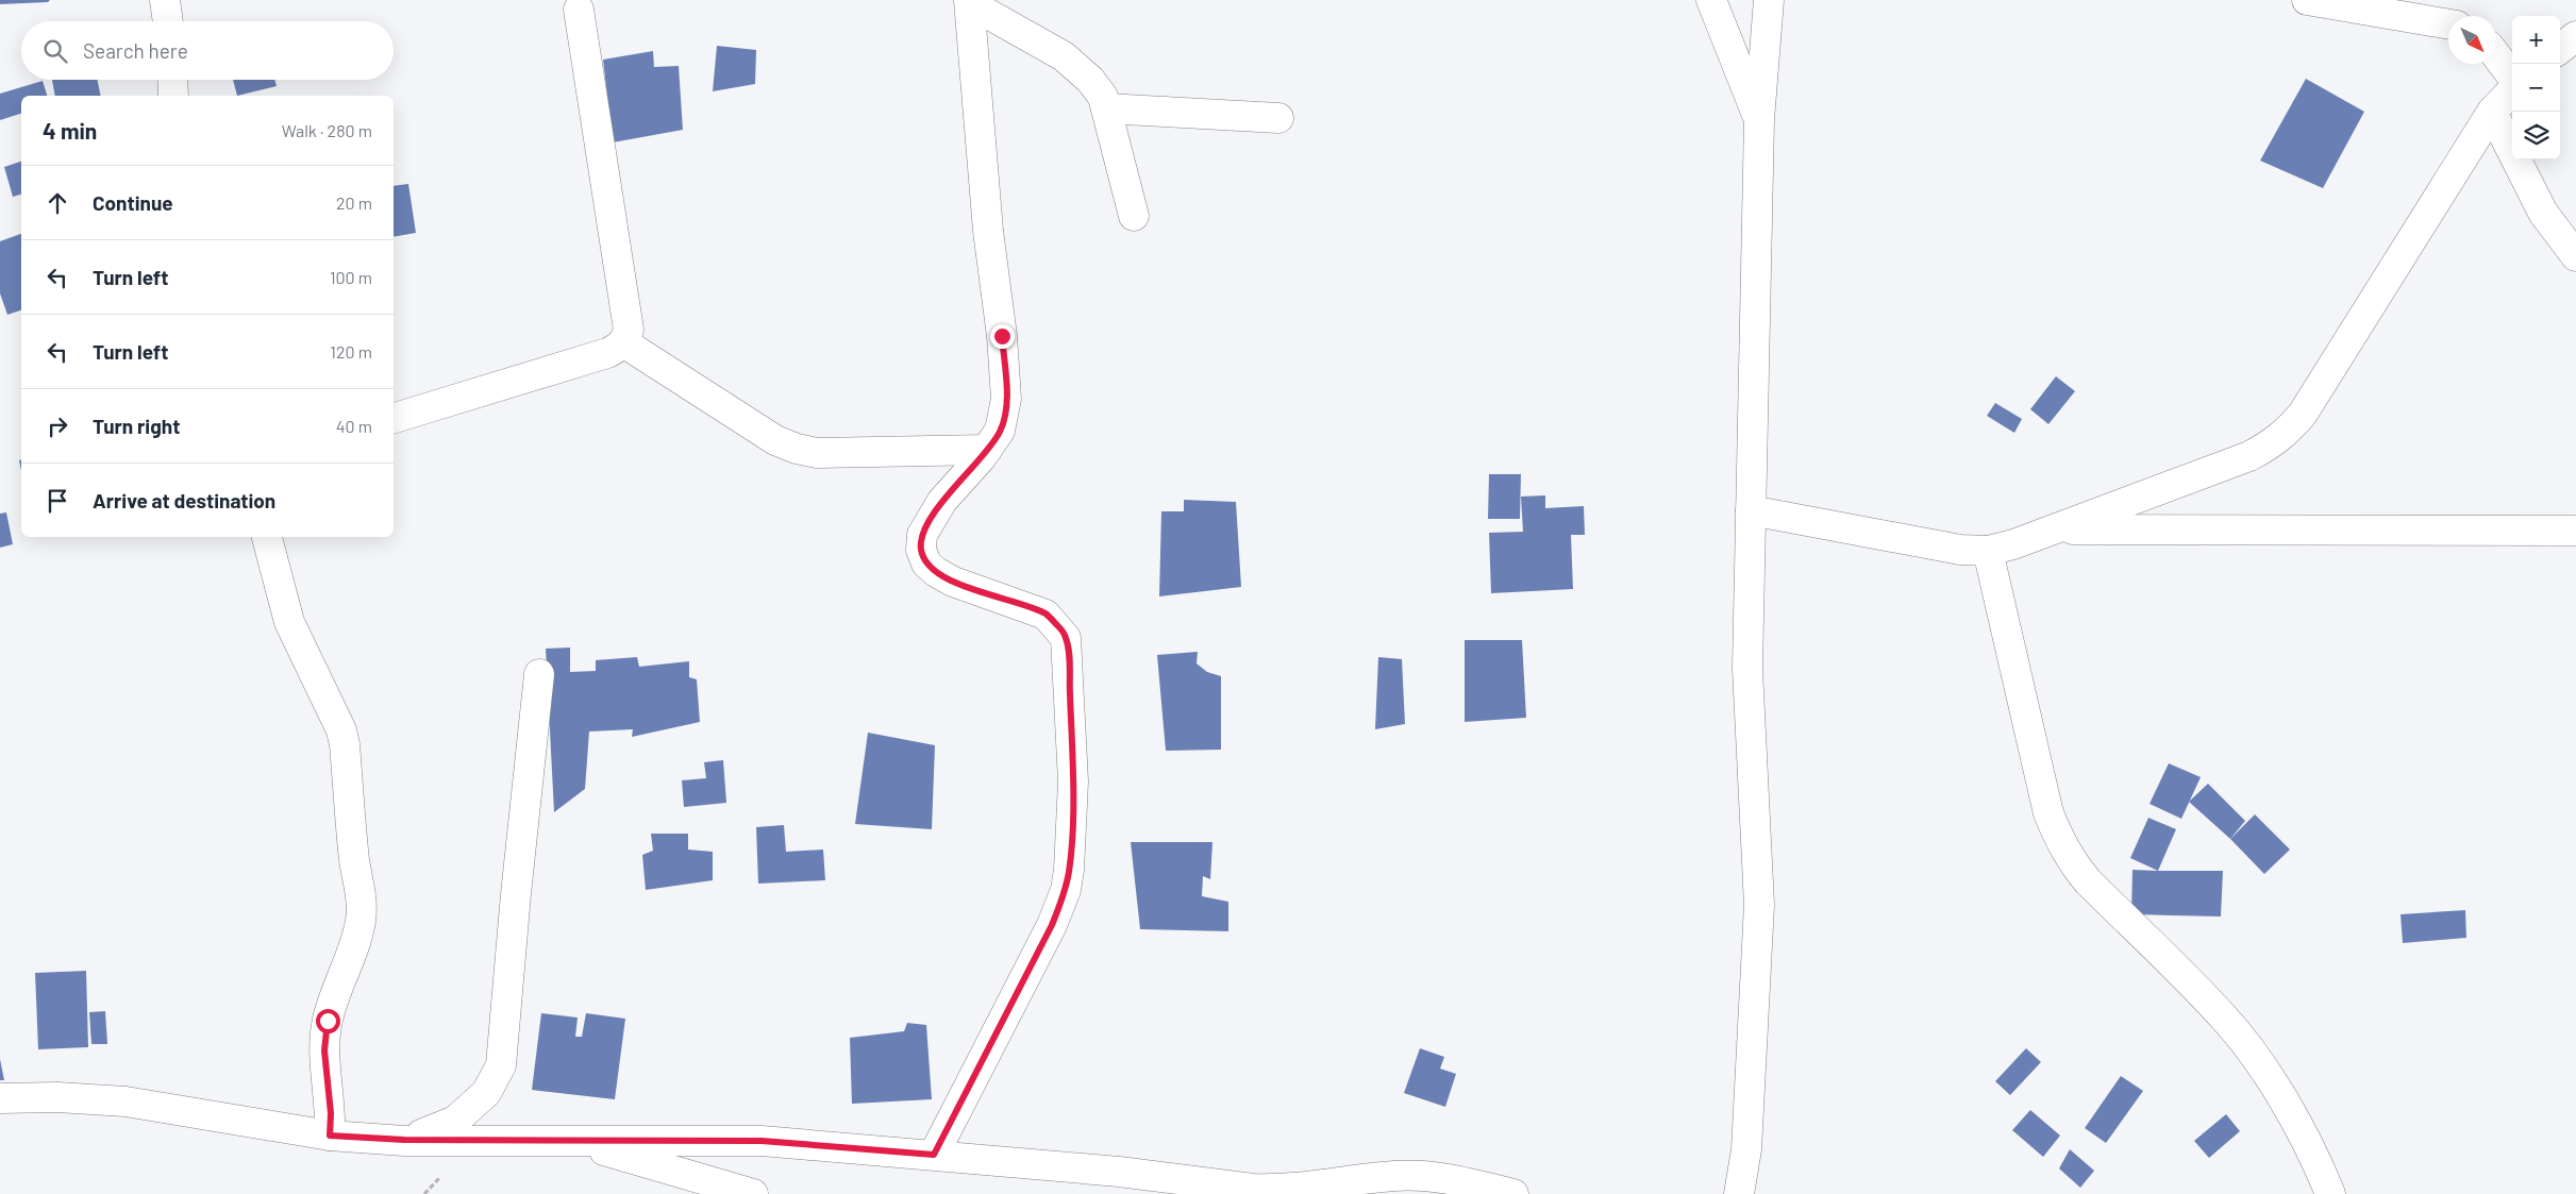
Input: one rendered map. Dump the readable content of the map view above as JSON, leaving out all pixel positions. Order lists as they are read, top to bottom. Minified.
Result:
{"north":"bottom right","page":{"map_buttons":["+","−"],"search":"Search here","heading":["4 min","Walk · 280 m"],"list":[["Continue","20 m"],["Turn left","100 m"],["Turn left","120 m"],["Turn right","40 m"],"Arrive at destination"]}}
